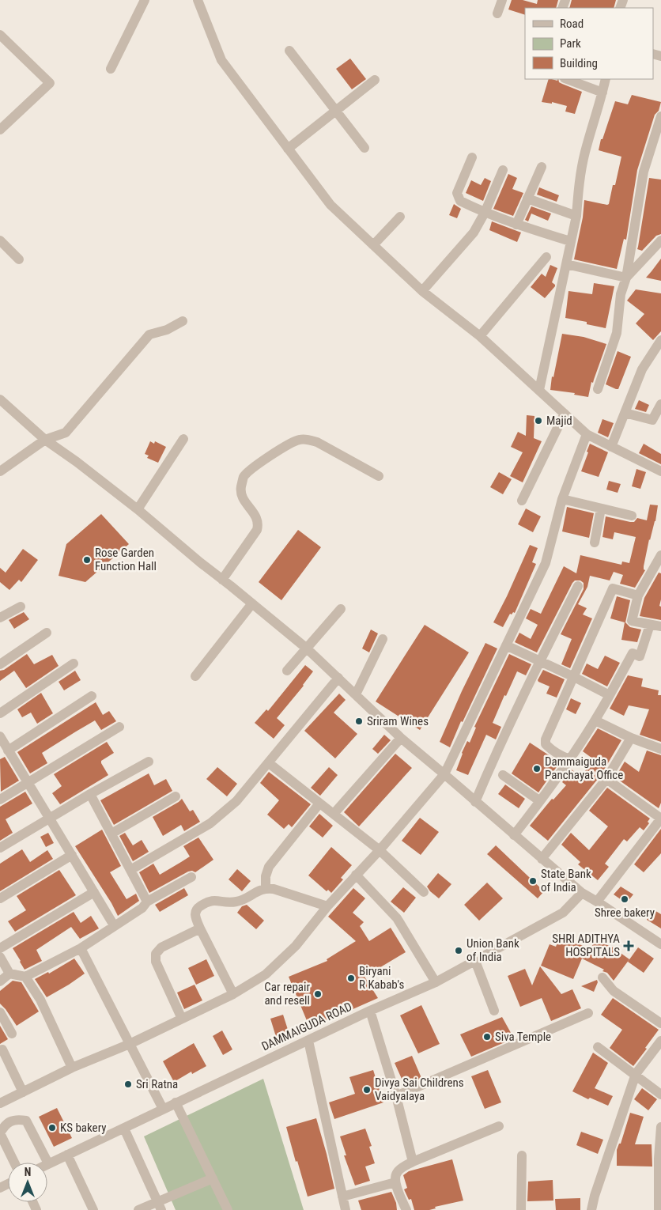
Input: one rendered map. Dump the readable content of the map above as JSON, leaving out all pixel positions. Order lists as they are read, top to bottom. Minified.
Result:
{"streets":{"street":["DAMMAIGUDA ROAD"]},"places":{"other":["Majid","Rose Garden Function Hall","Sriram Wines","Dammaiguda Panchayat Office","State Bank of India","Shree bakery","Union Bank of India","Biryani R Kabab's","Car repair and resell","Siva Temple","Sri Ratna","Divya Sai Childrens Vaidyalaya","KS bakery"],"health":["SHRI ADITHYA HOSPITALS"]},"legend":["Road","Park","Building"],"north":"top"}
